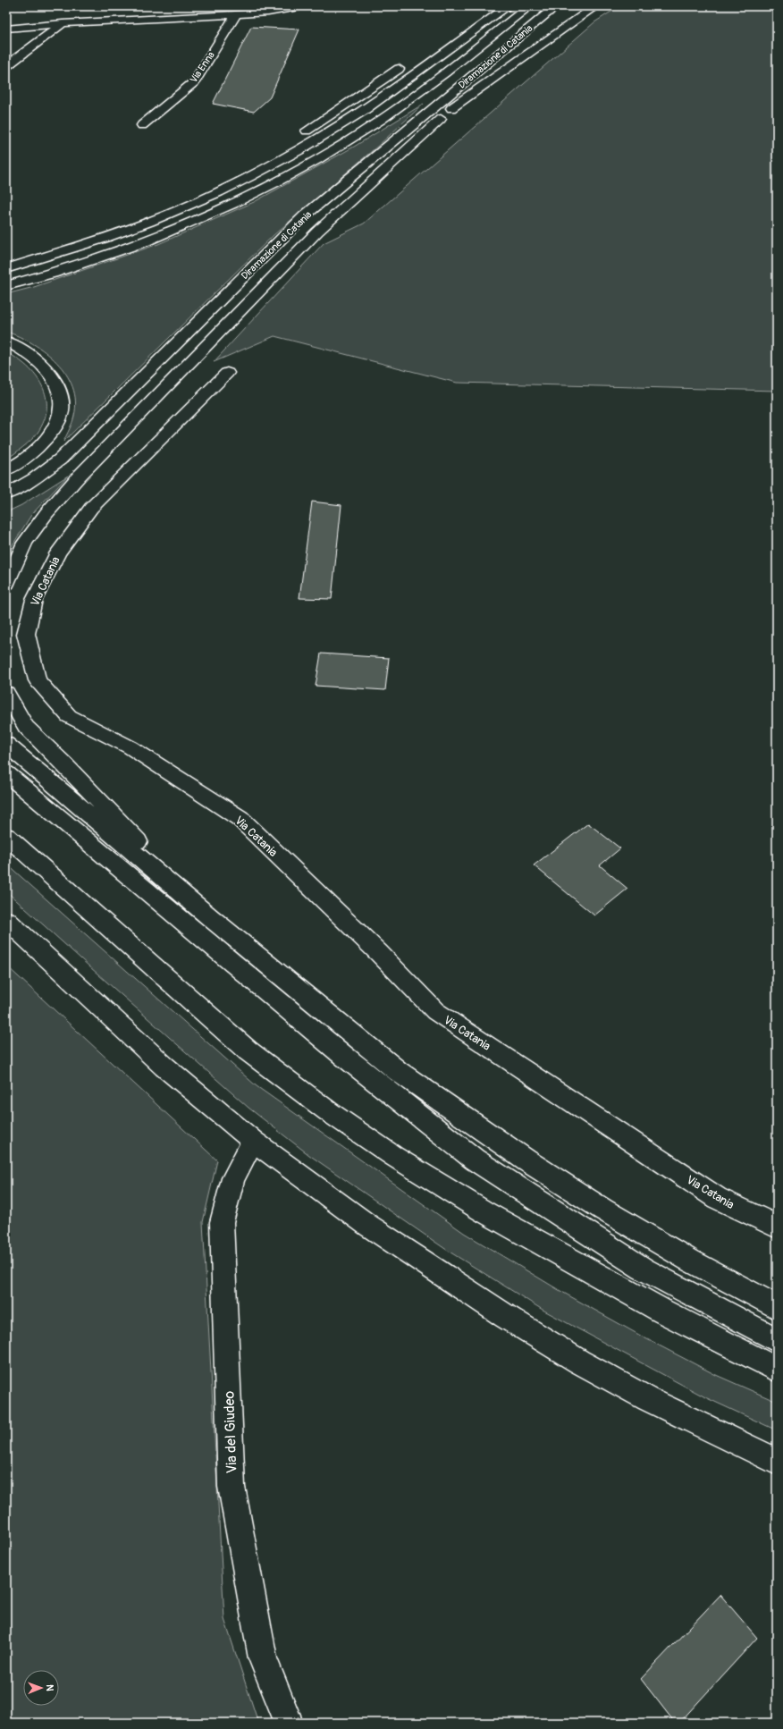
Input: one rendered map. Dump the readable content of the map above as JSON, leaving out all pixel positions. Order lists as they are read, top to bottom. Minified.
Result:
{"streets":{"main road":["Diramazione di Catania","Via Enna","Via Catania","Via del Giudeo"]},"north":"right"}
